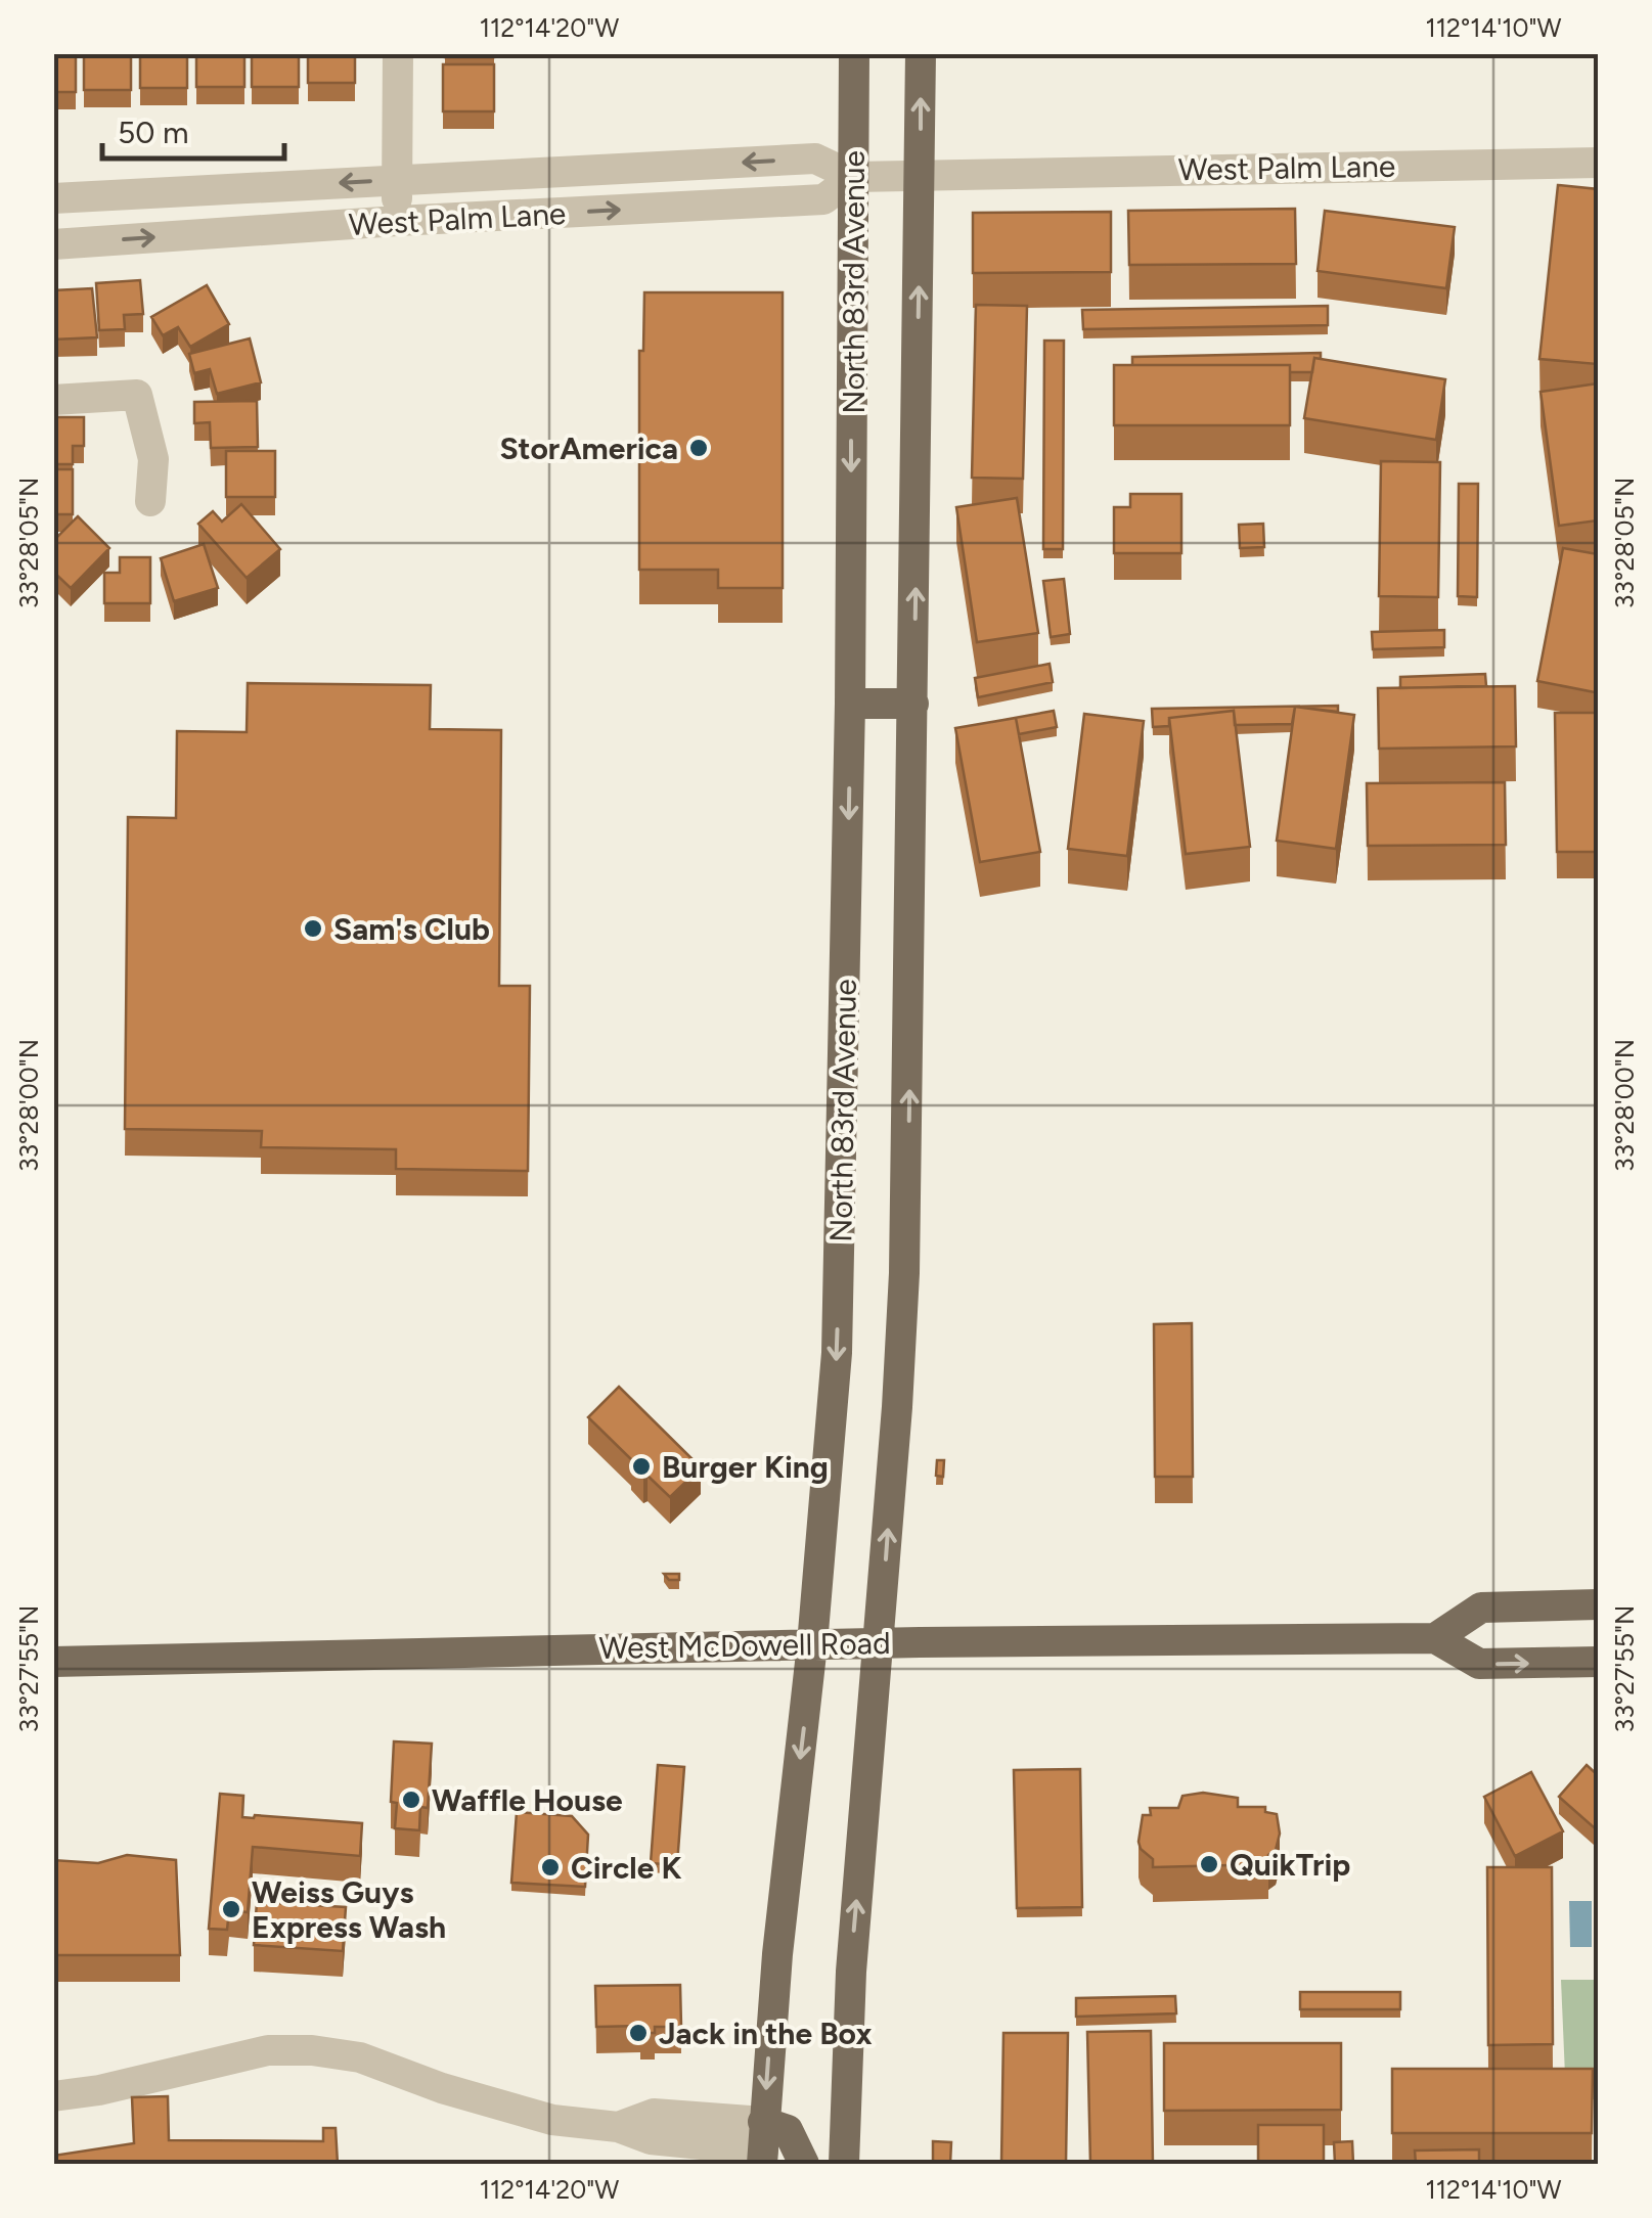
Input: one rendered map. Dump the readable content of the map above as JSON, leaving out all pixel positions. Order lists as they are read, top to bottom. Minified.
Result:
{"streets":{"main road":["North 83rd Avenue","West McDowell Road"],"street":["West Palm Lane"]},"crossings":[["West Palm Lane","North 83rd Avenue"],["North 83rd Avenue","West McDowell Road"]],"places":["StorAmerica","Sam's Club","Burger King","Waffle House","QuikTrip","Circle K","Weiss Guys Express Wash","Jack in the Box"],"scale_bar":"50 m","coordinates":["112°14'20\"W","112°14'10\"W","33°28'05\"N","33°28'00\"N","33°27'55\"N"]}
